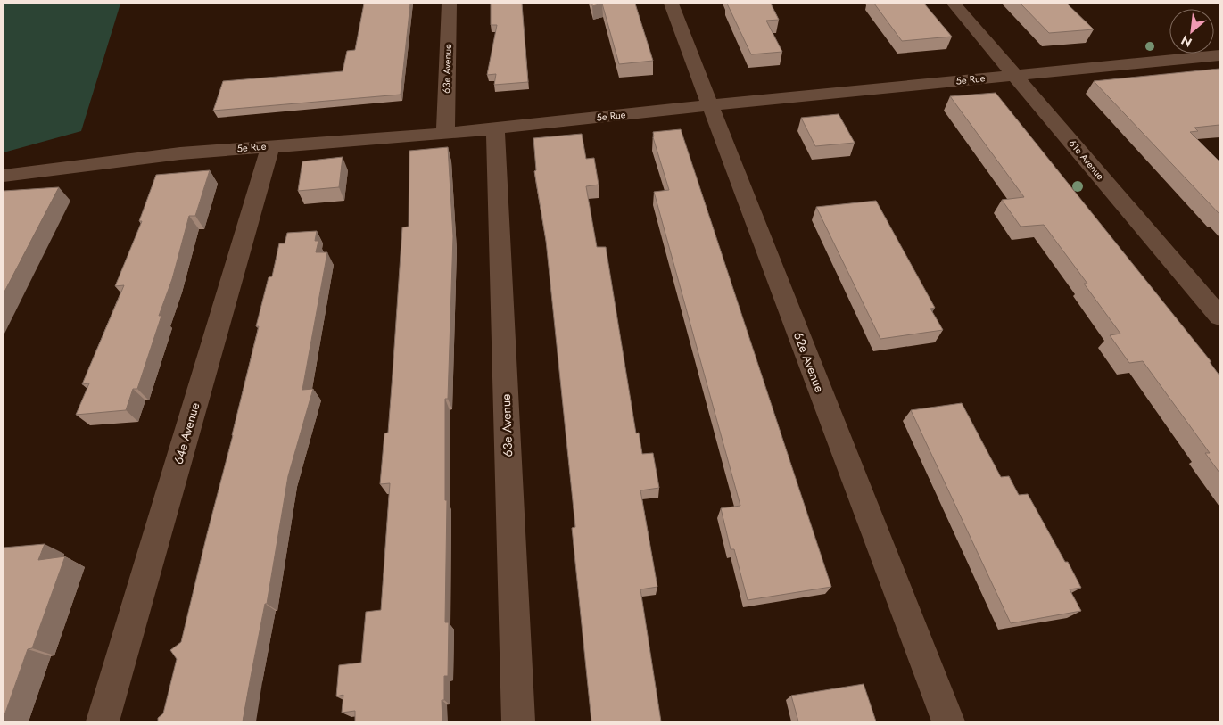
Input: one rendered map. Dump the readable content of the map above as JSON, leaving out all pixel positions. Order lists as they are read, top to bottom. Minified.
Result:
{"streets":{"street":["63e Avenue","5e Rue","61e Avenue","62e Avenue","64e Avenue"]},"crossings":[["63e Avenue","5e Rue"],["5e Rue","61e Avenue"],["5e Rue","62e Avenue"],["5e Rue","64e Avenue"]],"north":"bottom left"}
